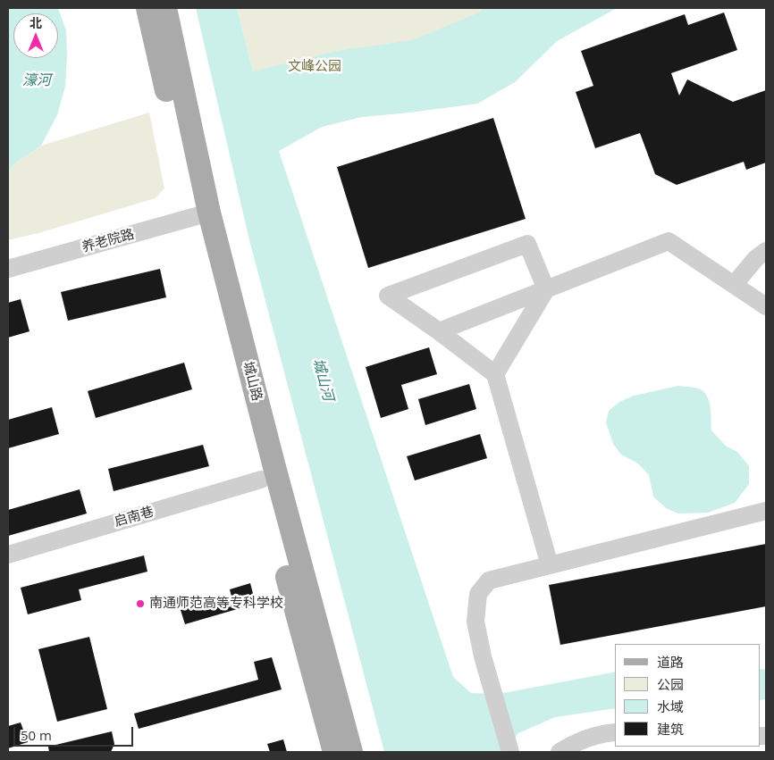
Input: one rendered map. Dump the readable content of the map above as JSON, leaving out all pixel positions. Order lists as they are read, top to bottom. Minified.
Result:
{"streets":{"main road":["城山路"],"street":["养老院路","启南巷"]},"crossings":[["养老院路","城山路"],["城山路","启南巷"]],"water":["濠河","城山河"],"parks":["文峰公园"],"places":["南通师范高等专科学校"],"legend":["道路","公园","水域","建筑"],"scale_bar":"50 m","north":"top"}
